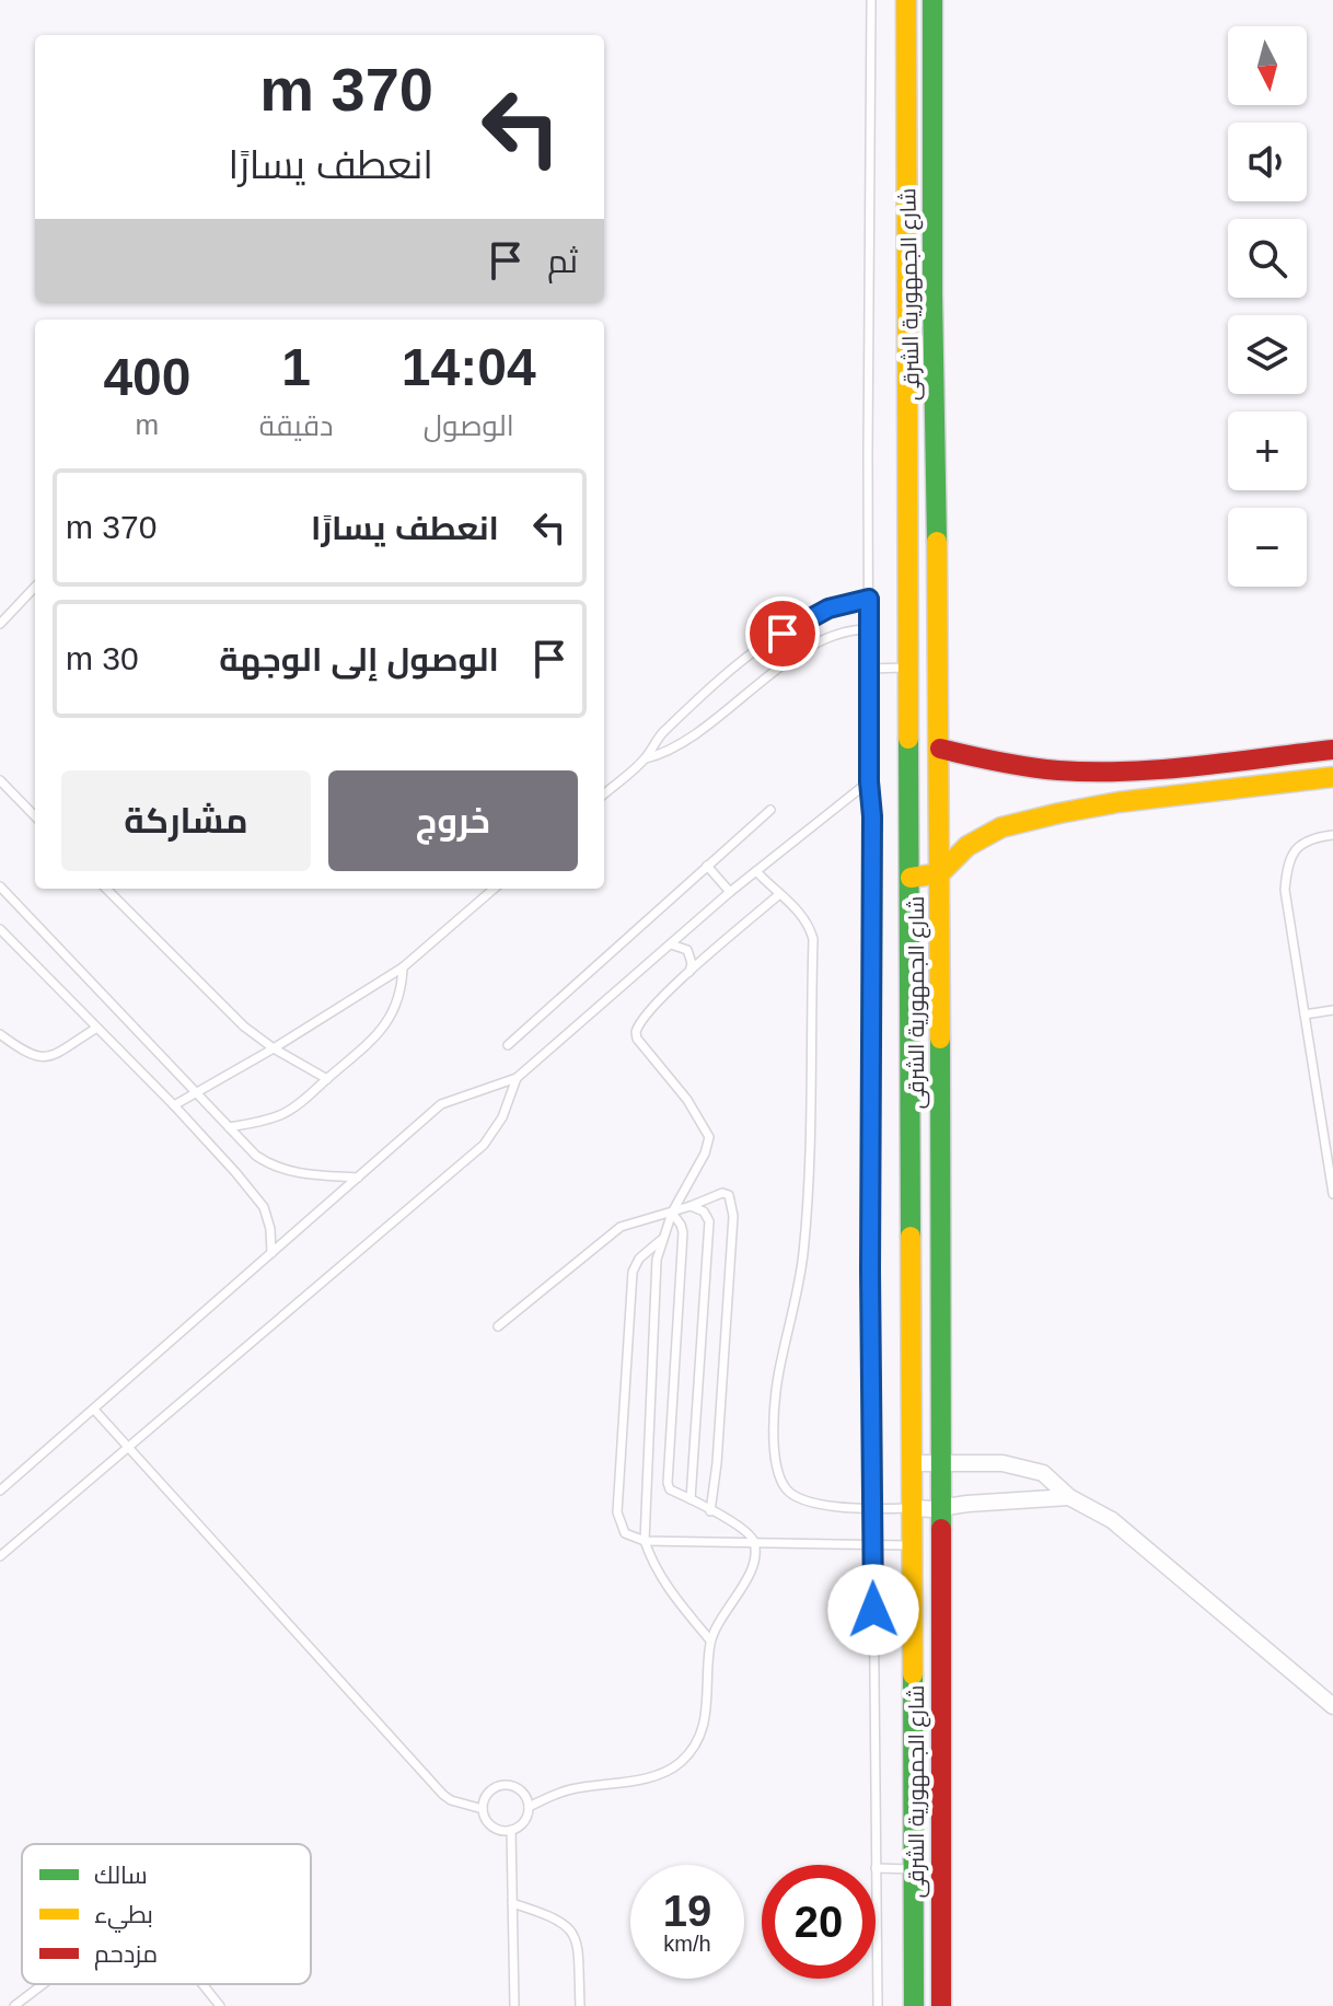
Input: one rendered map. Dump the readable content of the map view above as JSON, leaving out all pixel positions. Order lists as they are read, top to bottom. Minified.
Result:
{"streets":{"main road":["شارع الجمهورية الشرقى"]},"legend":["سالك","بطيء","مزدحم"],"north":"bottom","page":{"map_buttons":["+","−"],"turn":["370 m","انعطف يسارًا"],"then":"ثم","eta":["14:04","الوصول","1","دقيقة","400","m"],"list":[{"name":"انعطف يسارًا","value":"370 m"},{"name":"الوصول إلى الوجهة","value":"30 m"}],"buttons":["خروج","مشاركة"],"speed":"19 km/h","limit":"20"}}
